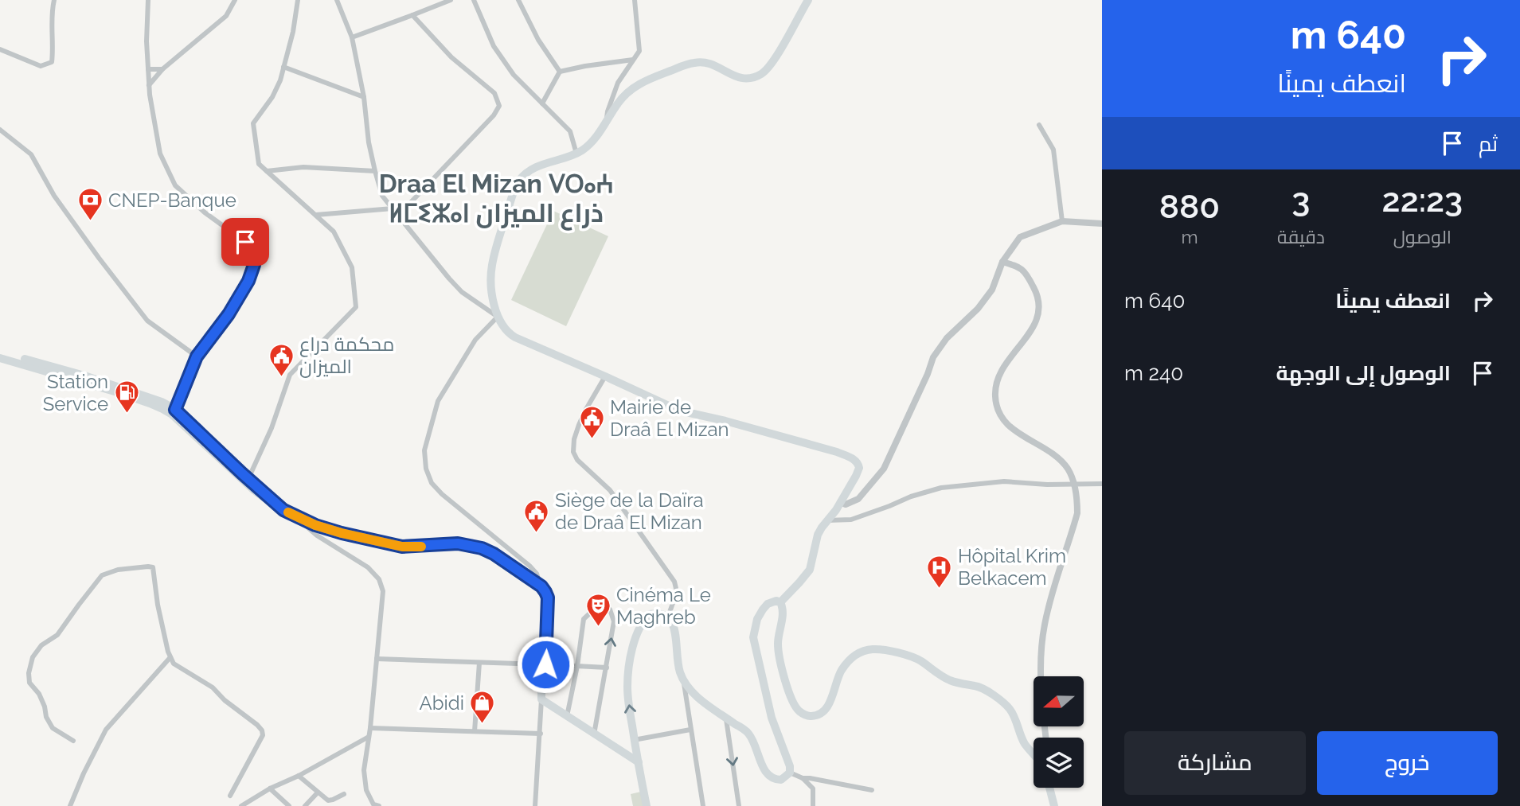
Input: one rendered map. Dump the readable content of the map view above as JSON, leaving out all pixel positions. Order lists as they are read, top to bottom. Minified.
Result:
{"districts":["Draa El Mizan ⴸⵔⴰⵄ ⵍⵎⵉⵣⴰⵏ ذراع الميزان"],"places":{"bank":["CNEP-Banque"],"public building":["محكمة دراع الميزان","Mairie de Draâ El Mizan","Siège de la Daïra de Draâ El Mizan"],"fuel station":["Station Service"],"hospital":["Hôpital Krim Belkacem"],"theatre":["Cinéma Le Maghreb"],"shop":["Abidi"]},"north":"left","page":{"turn":["640 m","انعطف يمينًا"],"then":"ثم","eta":["22:23","الوصول","3","دقيقة","880","m"],"list":[{"name":"انعطف يمينًا","value":"640 m"},{"name":"الوصول إلى الوجهة","value":"240 m"}],"buttons":["خروج","مشاركة"]}}
